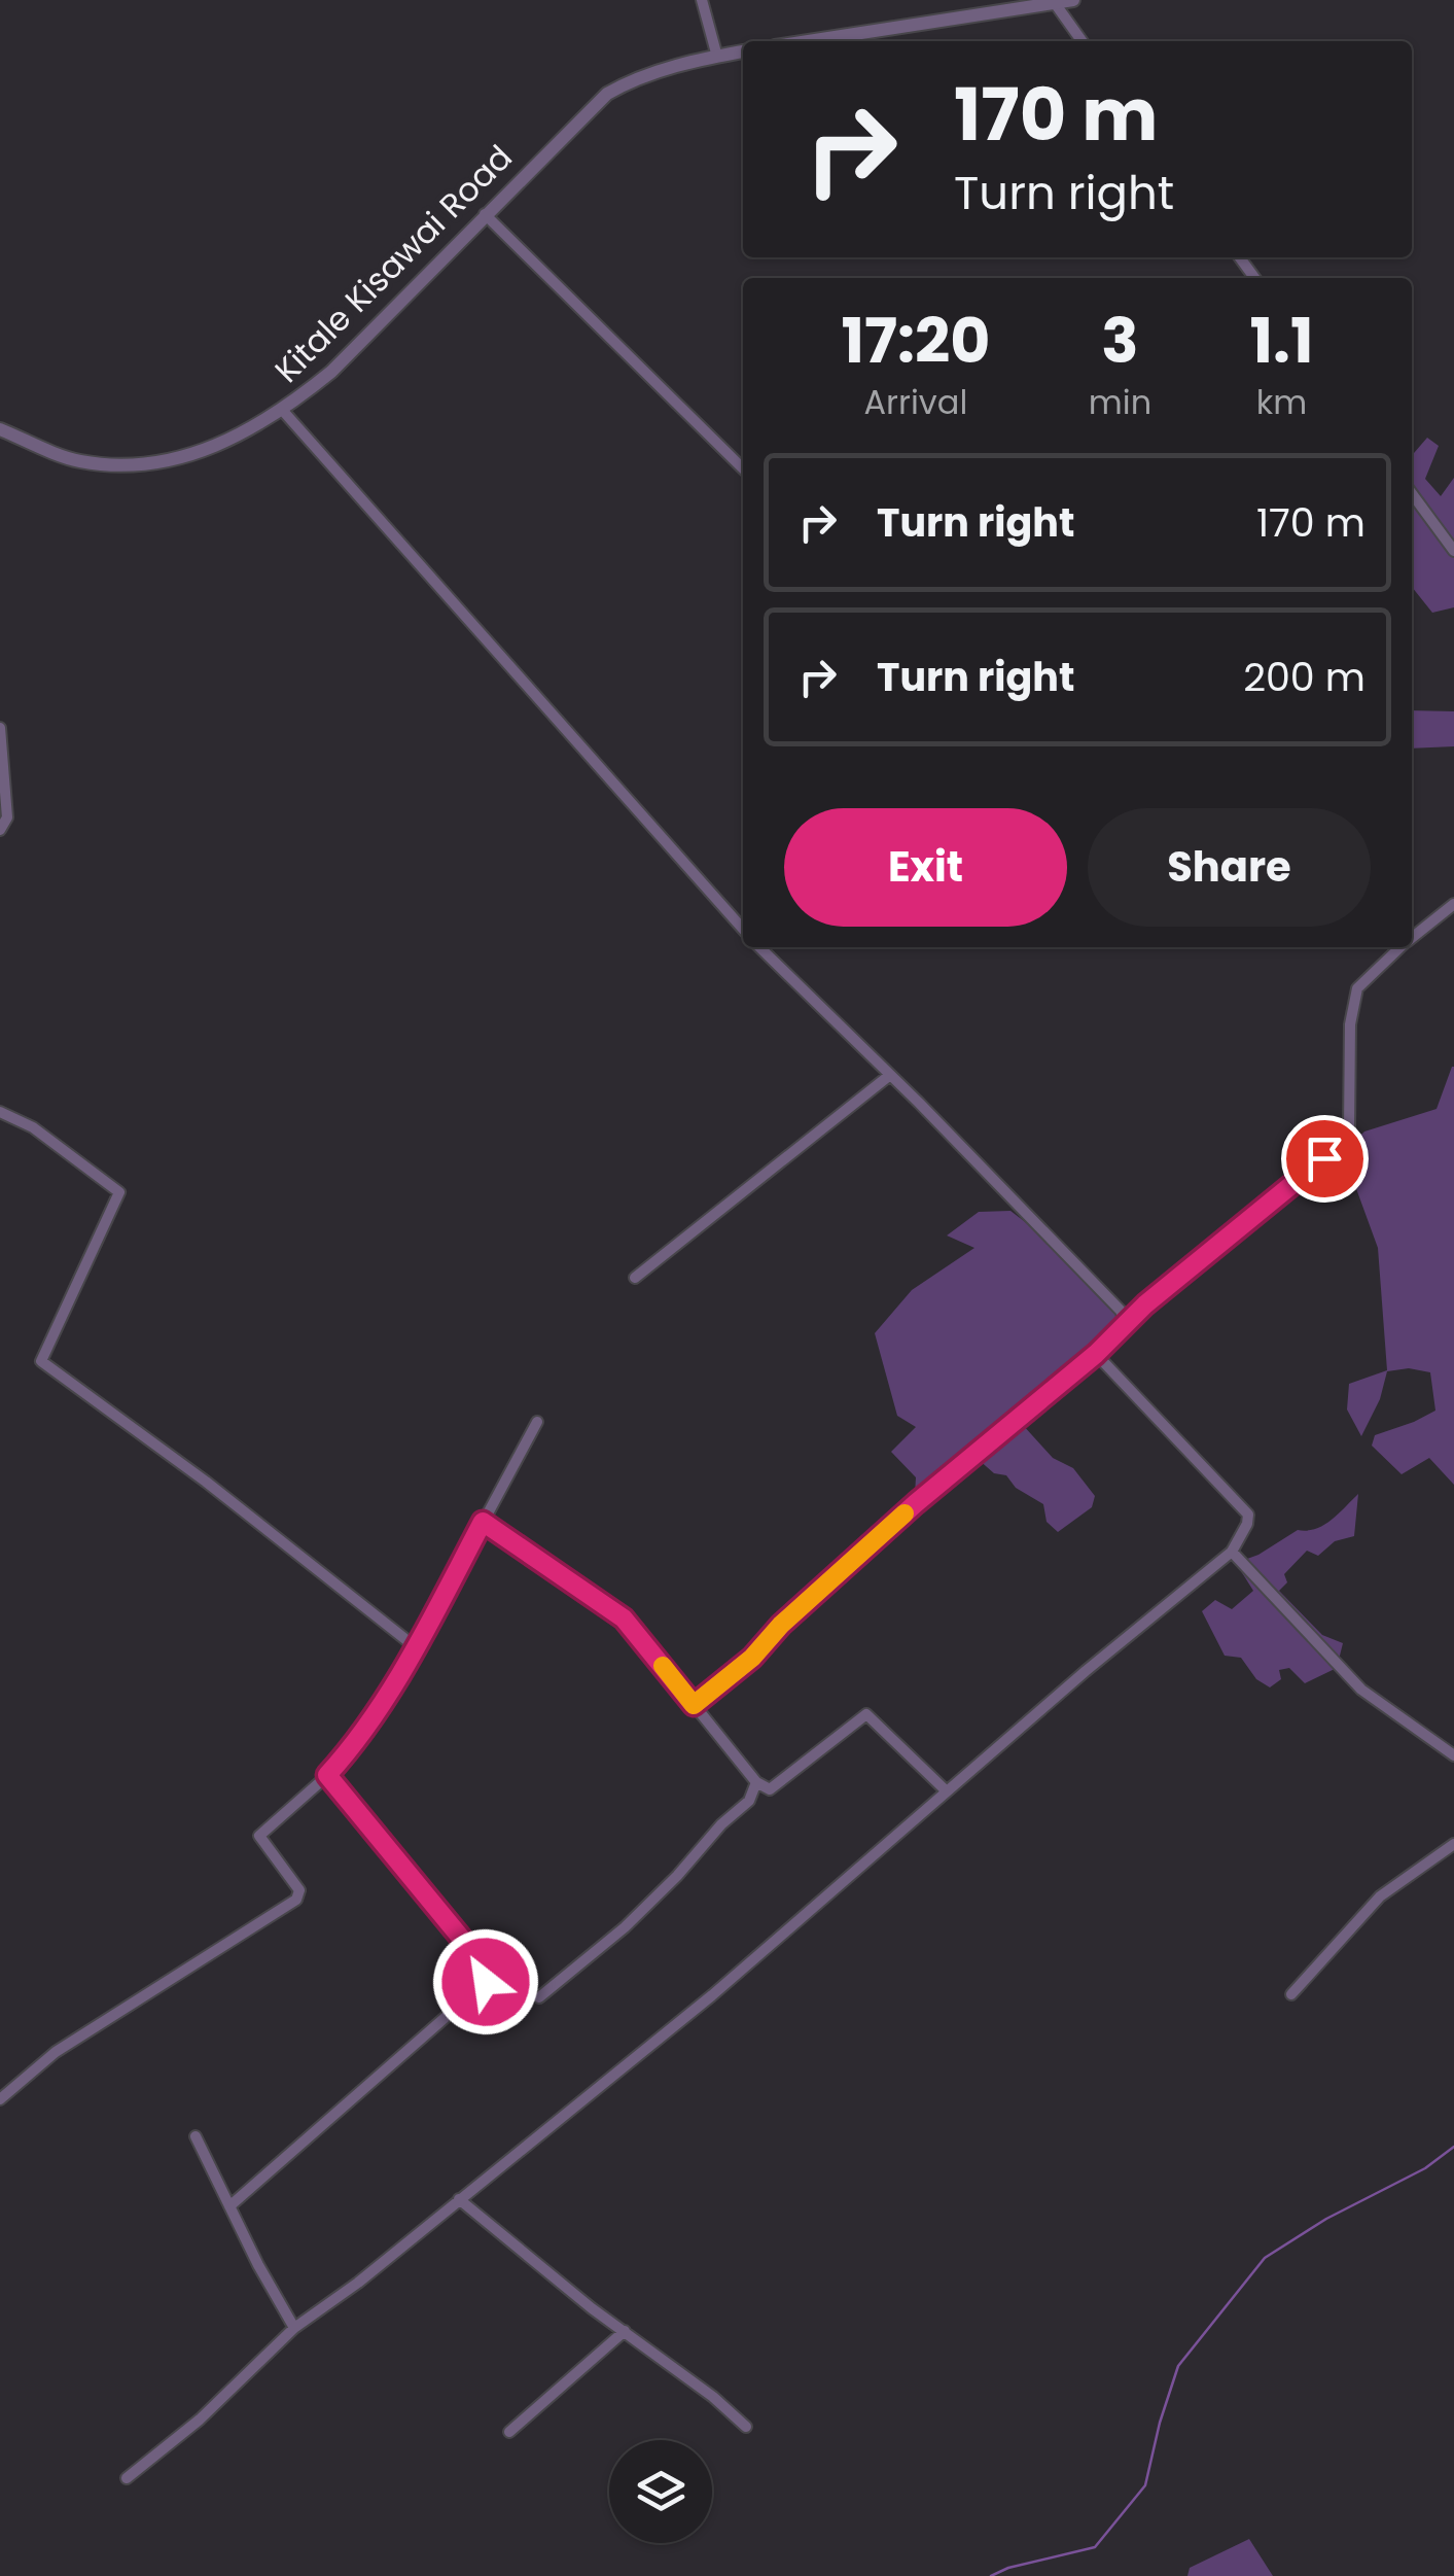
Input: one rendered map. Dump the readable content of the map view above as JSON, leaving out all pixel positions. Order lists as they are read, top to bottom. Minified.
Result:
{"streets":{"street":["Kitale Kisawai Road"]},"page":{"turn":["170 m","Turn right"],"eta":["17:20","Arrival","3","min","1.1","km"],"list":[{"name":"Turn right","value":"170 m"},{"name":"Turn right","value":"200 m"}],"buttons":["Exit","Share"]}}
